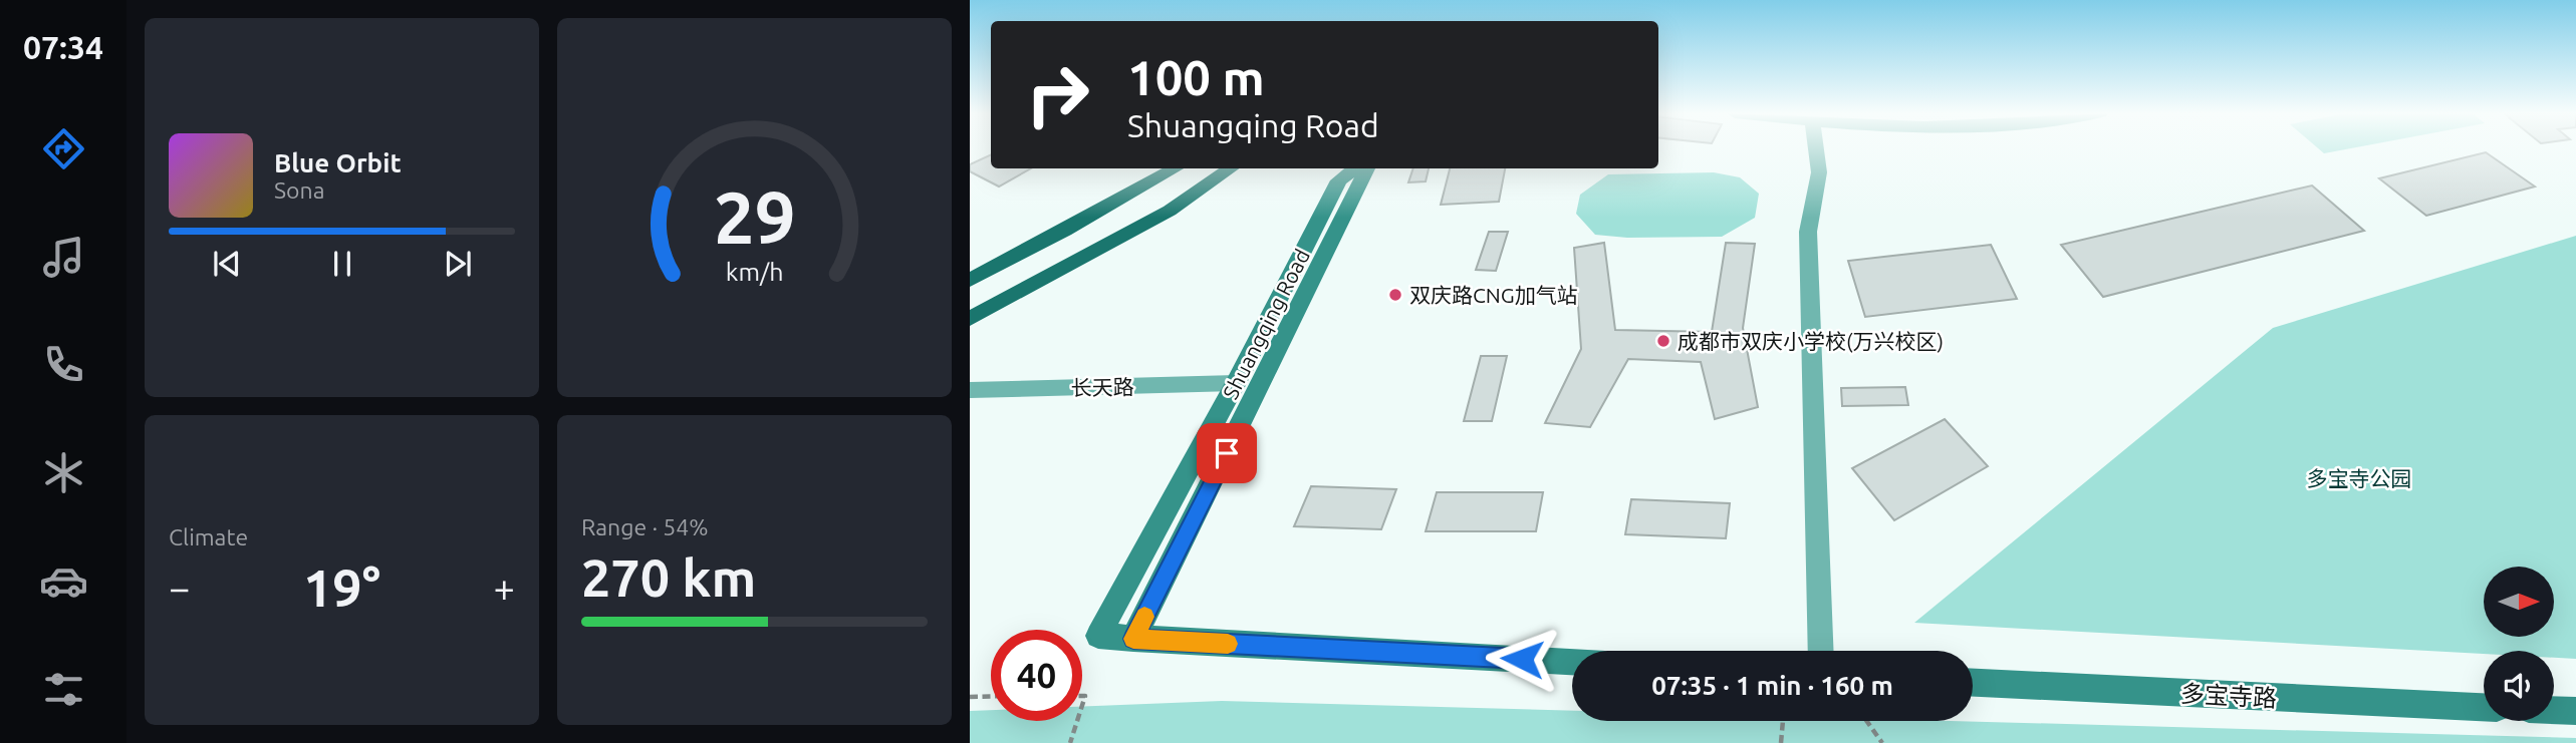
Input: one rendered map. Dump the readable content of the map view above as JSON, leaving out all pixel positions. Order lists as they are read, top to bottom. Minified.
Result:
{"streets":{"street":["Shuangqing Road","长天路","多宝寺路"]},"crossings":[["Shuangqing Road","长天路"]],"parks":["多宝寺公园"],"places":["双庆路CNG加气站","成都市双庆小学校(万兴校区)"],"north":"right","page":{"tabs":"07:34","turn":["100 m","Shuangqing Road"],"song":["Blue Orbit","Sona"],"tile":["Climate",["Range · 54%","270 km"]],"heat":["−","19°","+"],"limit":"40","trip":"07:35 · 1 min · 160 m","gauge":["29","km/h"]}}
